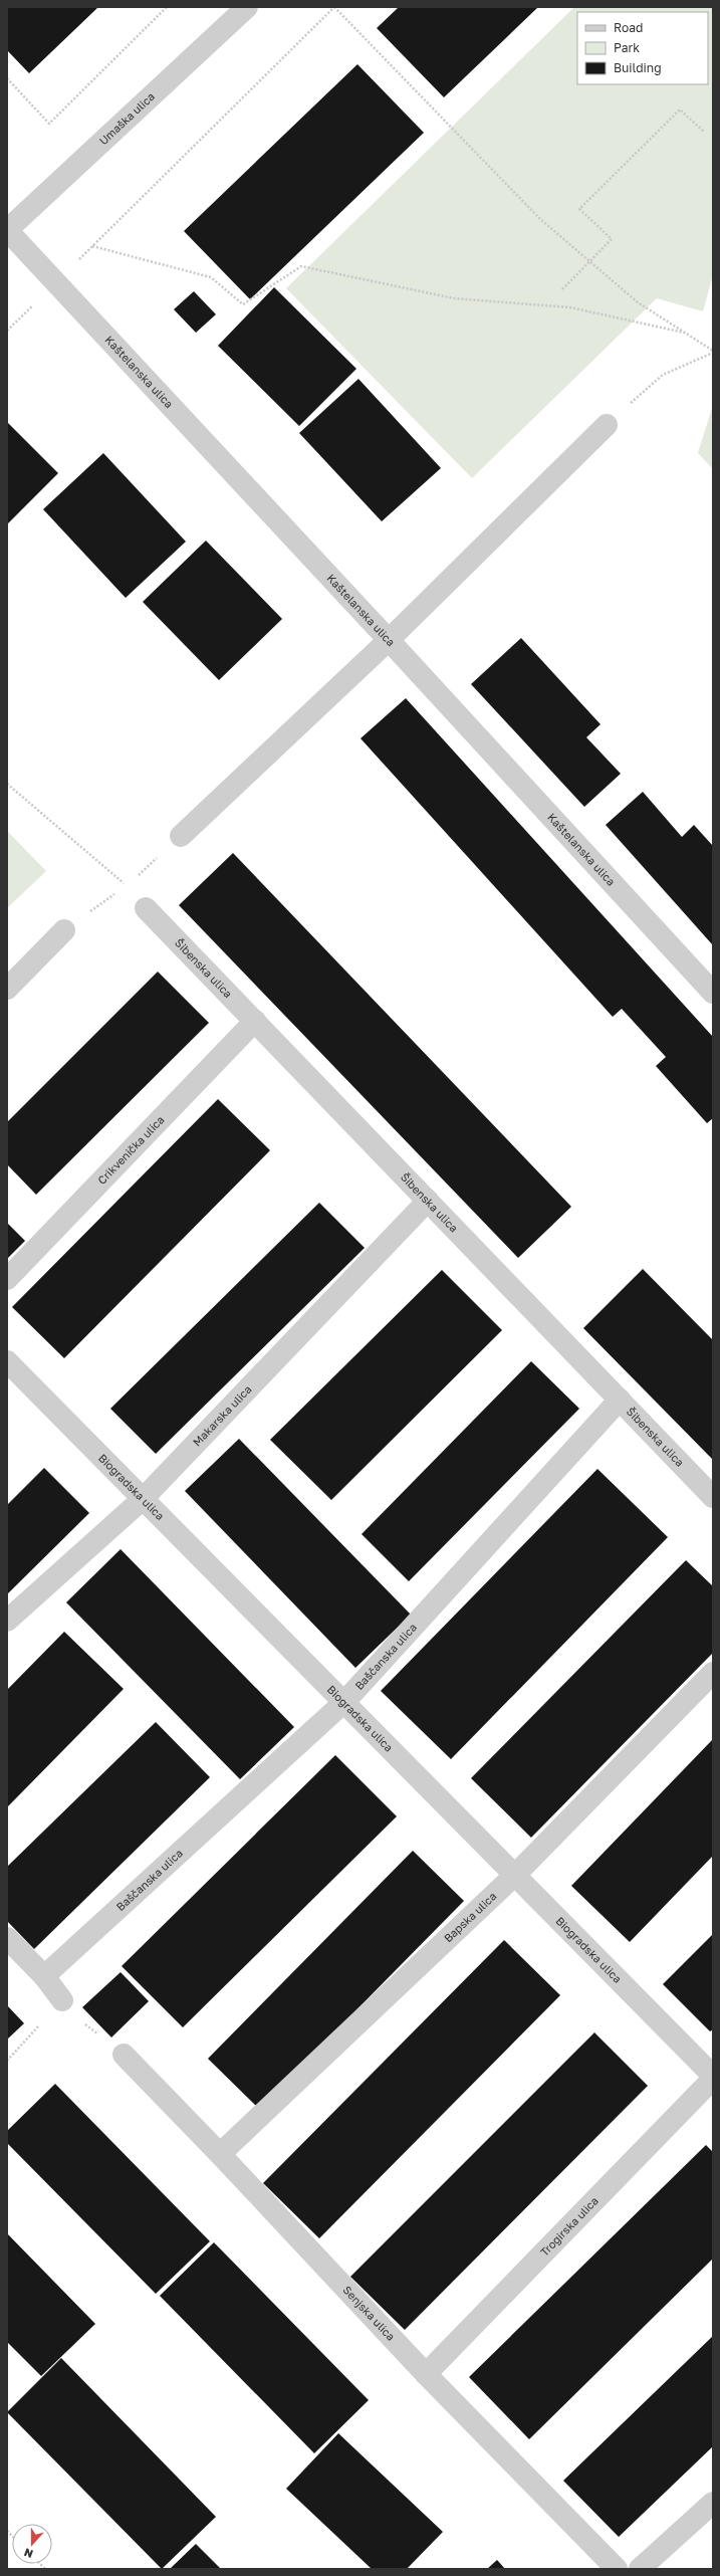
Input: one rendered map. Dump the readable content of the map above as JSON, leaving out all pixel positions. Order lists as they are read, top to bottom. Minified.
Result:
{"streets":{"street":["Umaška ulica","Kaštelanska ulica","Šibenska ulica","Crikvenička ulica","Makarska ulica","Biogradska ulica","Baščanska ulica","Bapska ulica","Trogirska ulica","Senjska ulica"]},"crossings":[["Umaška ulica","Kaštelanska ulica"],["Šibenska ulica","Crikvenička ulica"],["Šibenska ulica","Makarska ulica"],["Šibenska ulica","Baščanska ulica"],["Makarska ulica","Biogradska ulica"],["Biogradska ulica","Baščanska ulica"],["Biogradska ulica","Bapska ulica"],["Biogradska ulica","Trogirska ulica"],["Bapska ulica","Senjska ulica"],["Trogirska ulica","Senjska ulica"]],"legend":["Road","Park","Building"],"north":"bottom"}
